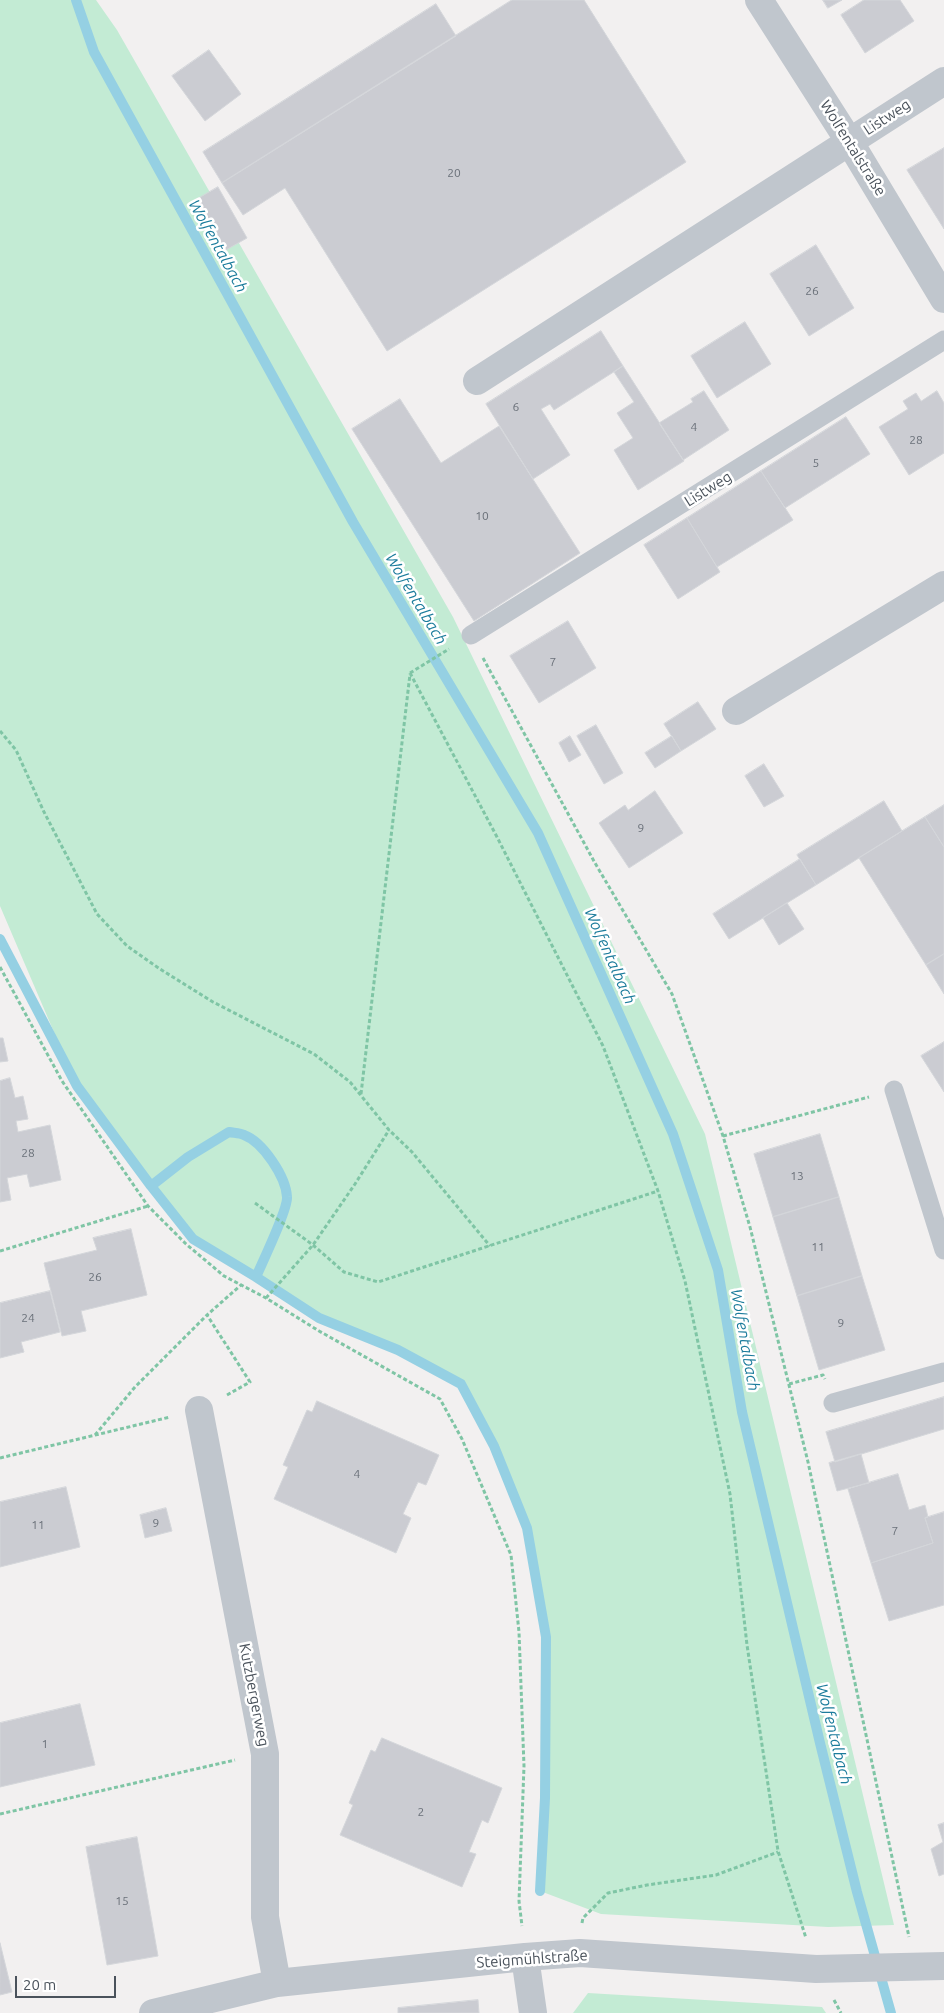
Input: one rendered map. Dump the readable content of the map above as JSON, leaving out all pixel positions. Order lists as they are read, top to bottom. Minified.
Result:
{"streets":{"street":["Listweg","Wolfentalstraße","Kutzbergerweg","Steigmühlstraße"]},"crossings":[["Listweg","Wolfentalstraße"],["Kutzbergerweg","Steigmühlstraße"]],"water":["Wolfentalbach"],"house_numbers":["20","26","6","4","28","5","10","7","9","28","13","11","26","24","9","4","9","11","7","1","2","15"],"scale_bar":"20 m"}
